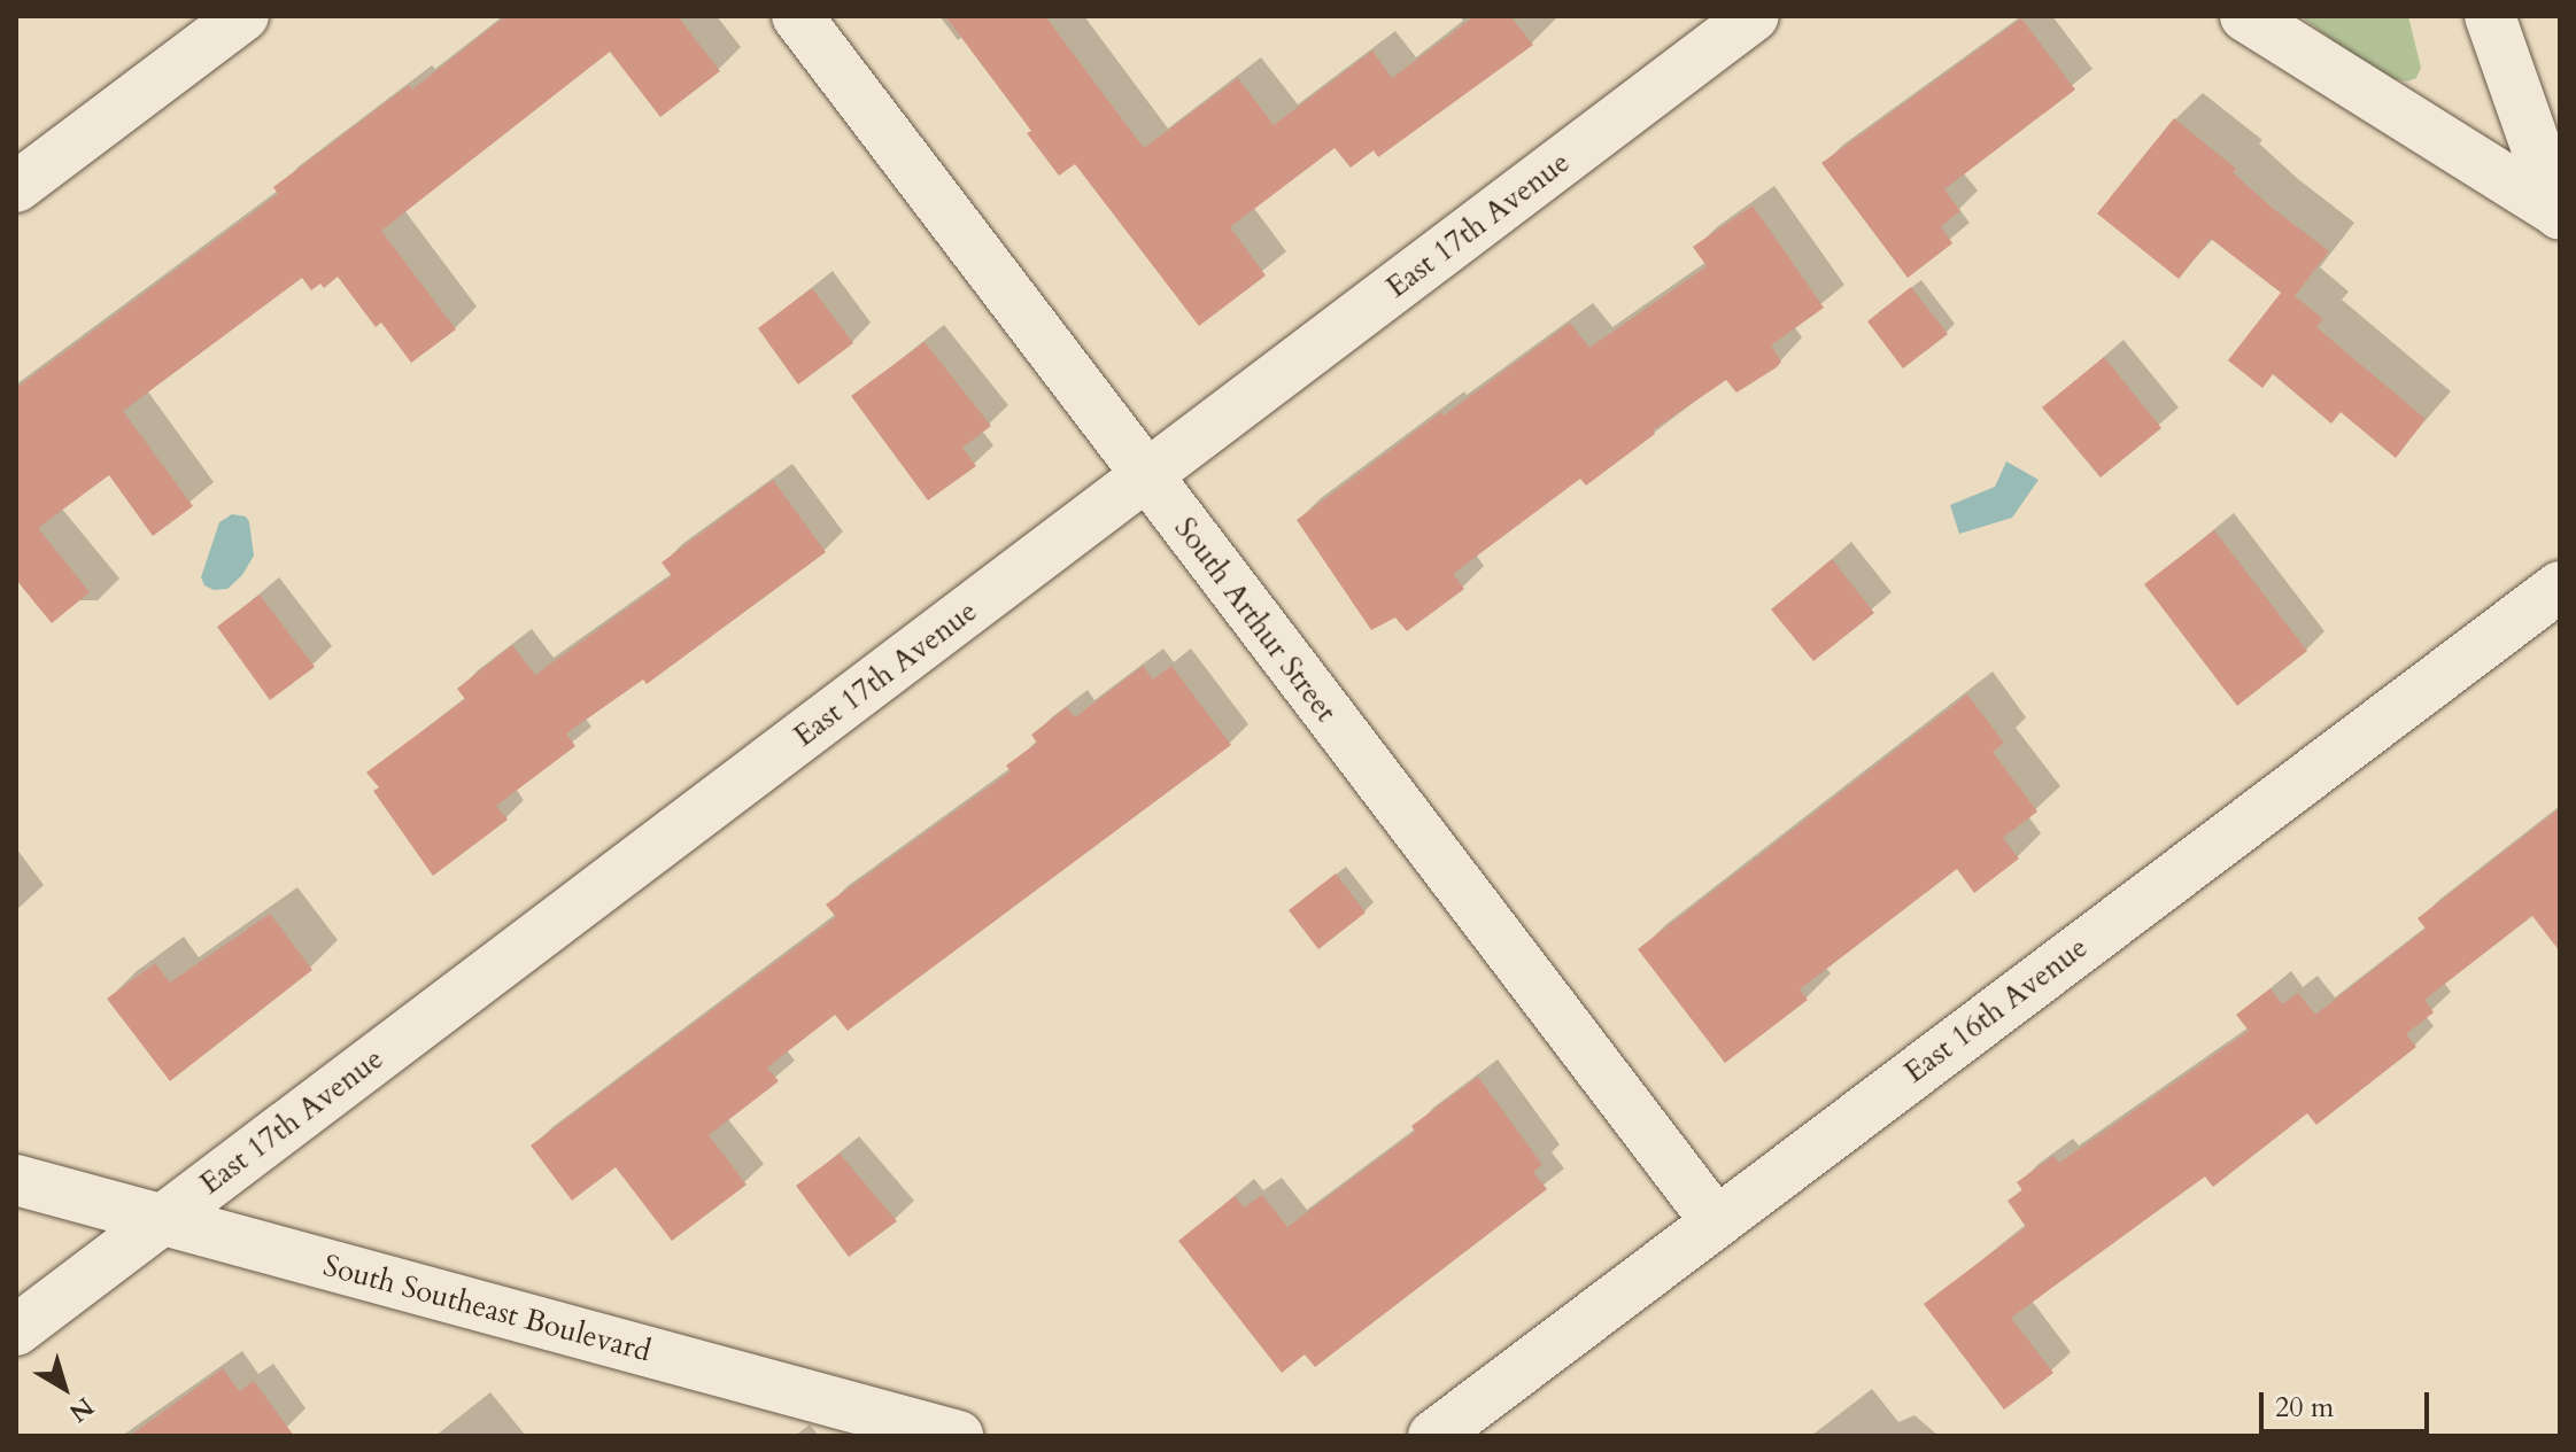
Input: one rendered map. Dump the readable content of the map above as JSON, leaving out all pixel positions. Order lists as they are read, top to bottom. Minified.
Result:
{"streets":{"street":["East 17th Avenue","South Arthur Street","East 16th Avenue","South Southeast Boulevard"]},"crossings":[["East 17th Avenue","South Arthur Street"],["East 17th Avenue","South Southeast Boulevard"],["South Arthur Street","East 16th Avenue"]],"scale_bar":"20 m","north":"bottom right"}
